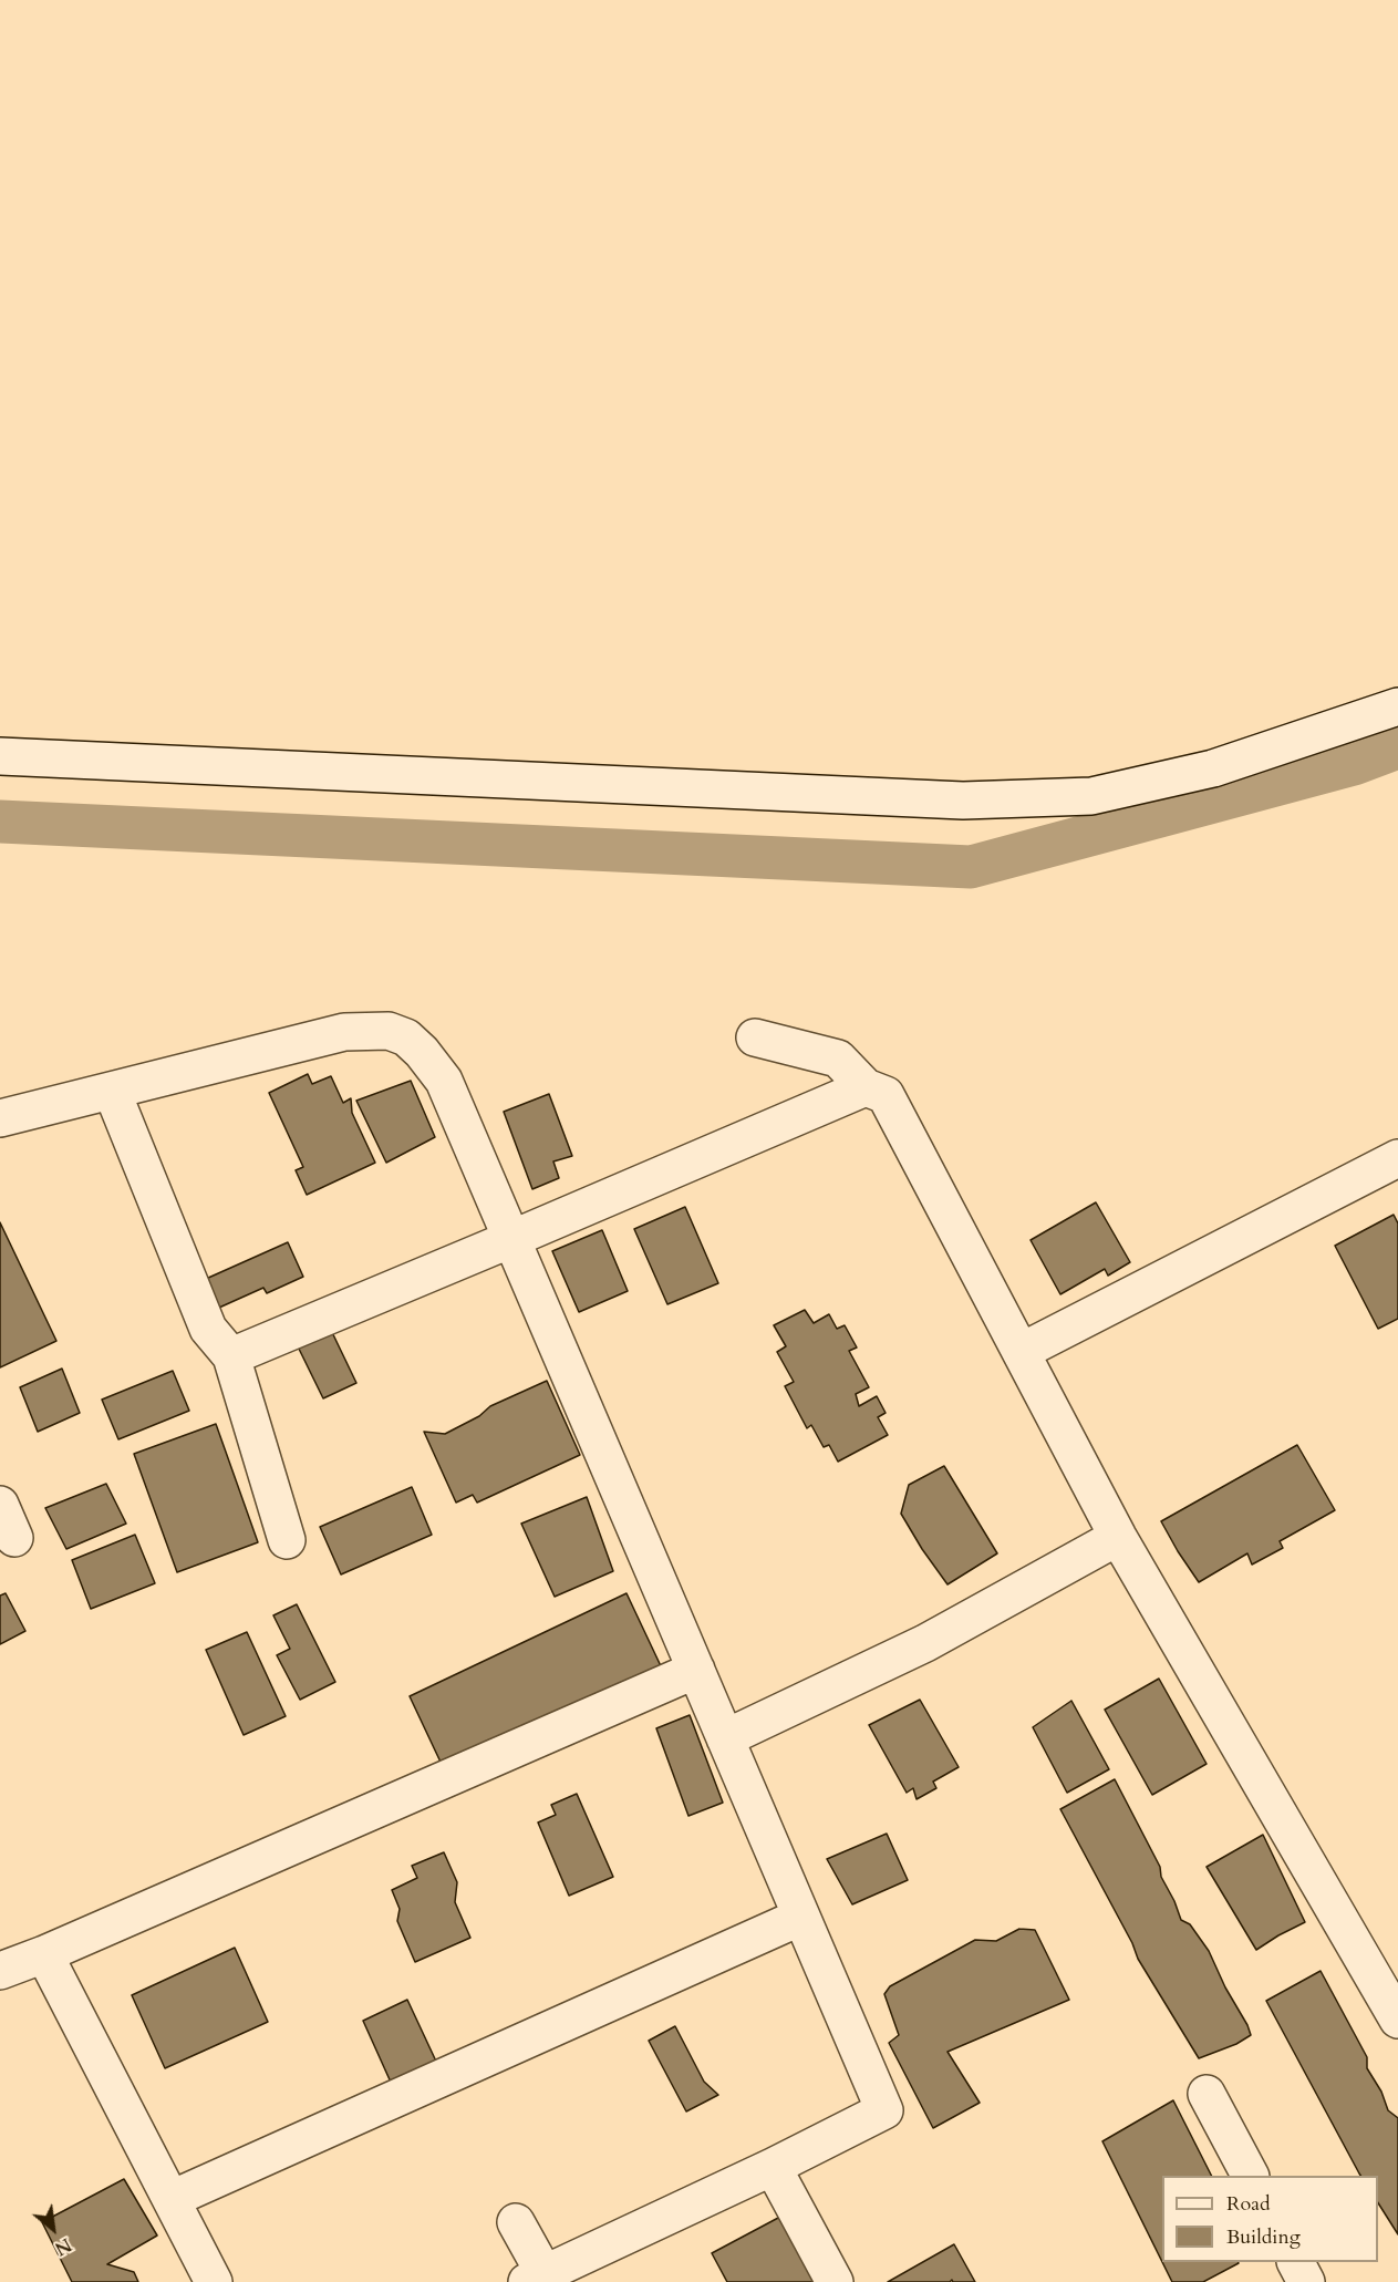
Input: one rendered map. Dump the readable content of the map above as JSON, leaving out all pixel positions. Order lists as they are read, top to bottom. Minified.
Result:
{"legend":["Road","Building"],"north":"bottom right"}
